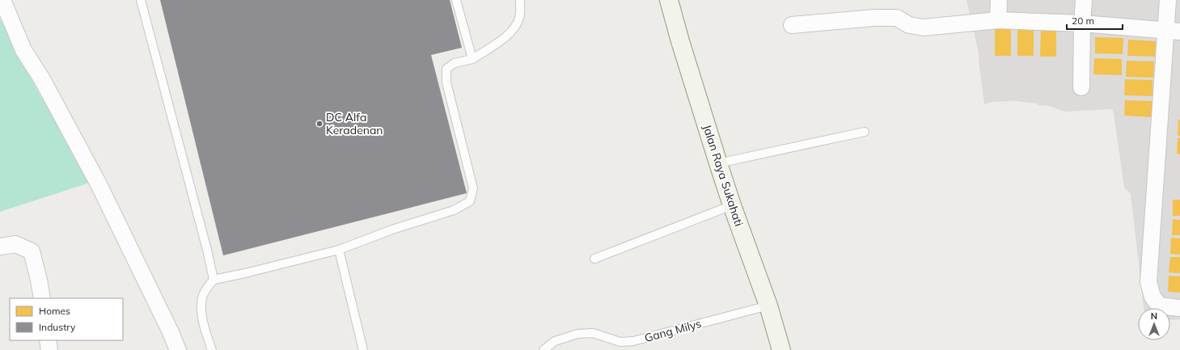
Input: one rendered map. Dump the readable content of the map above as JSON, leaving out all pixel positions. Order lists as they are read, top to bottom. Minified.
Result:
{"streets":{"main road":["Jalan Raya Sukahati"],"lane":["Gang Milys"]},"crossings":[["Jalan Raya Sukahati","Gang Milys"]],"places":["DC Alfa Keradenan"],"legend":["Homes","Industry"],"scale_bar":"20 m","north":"top"}
